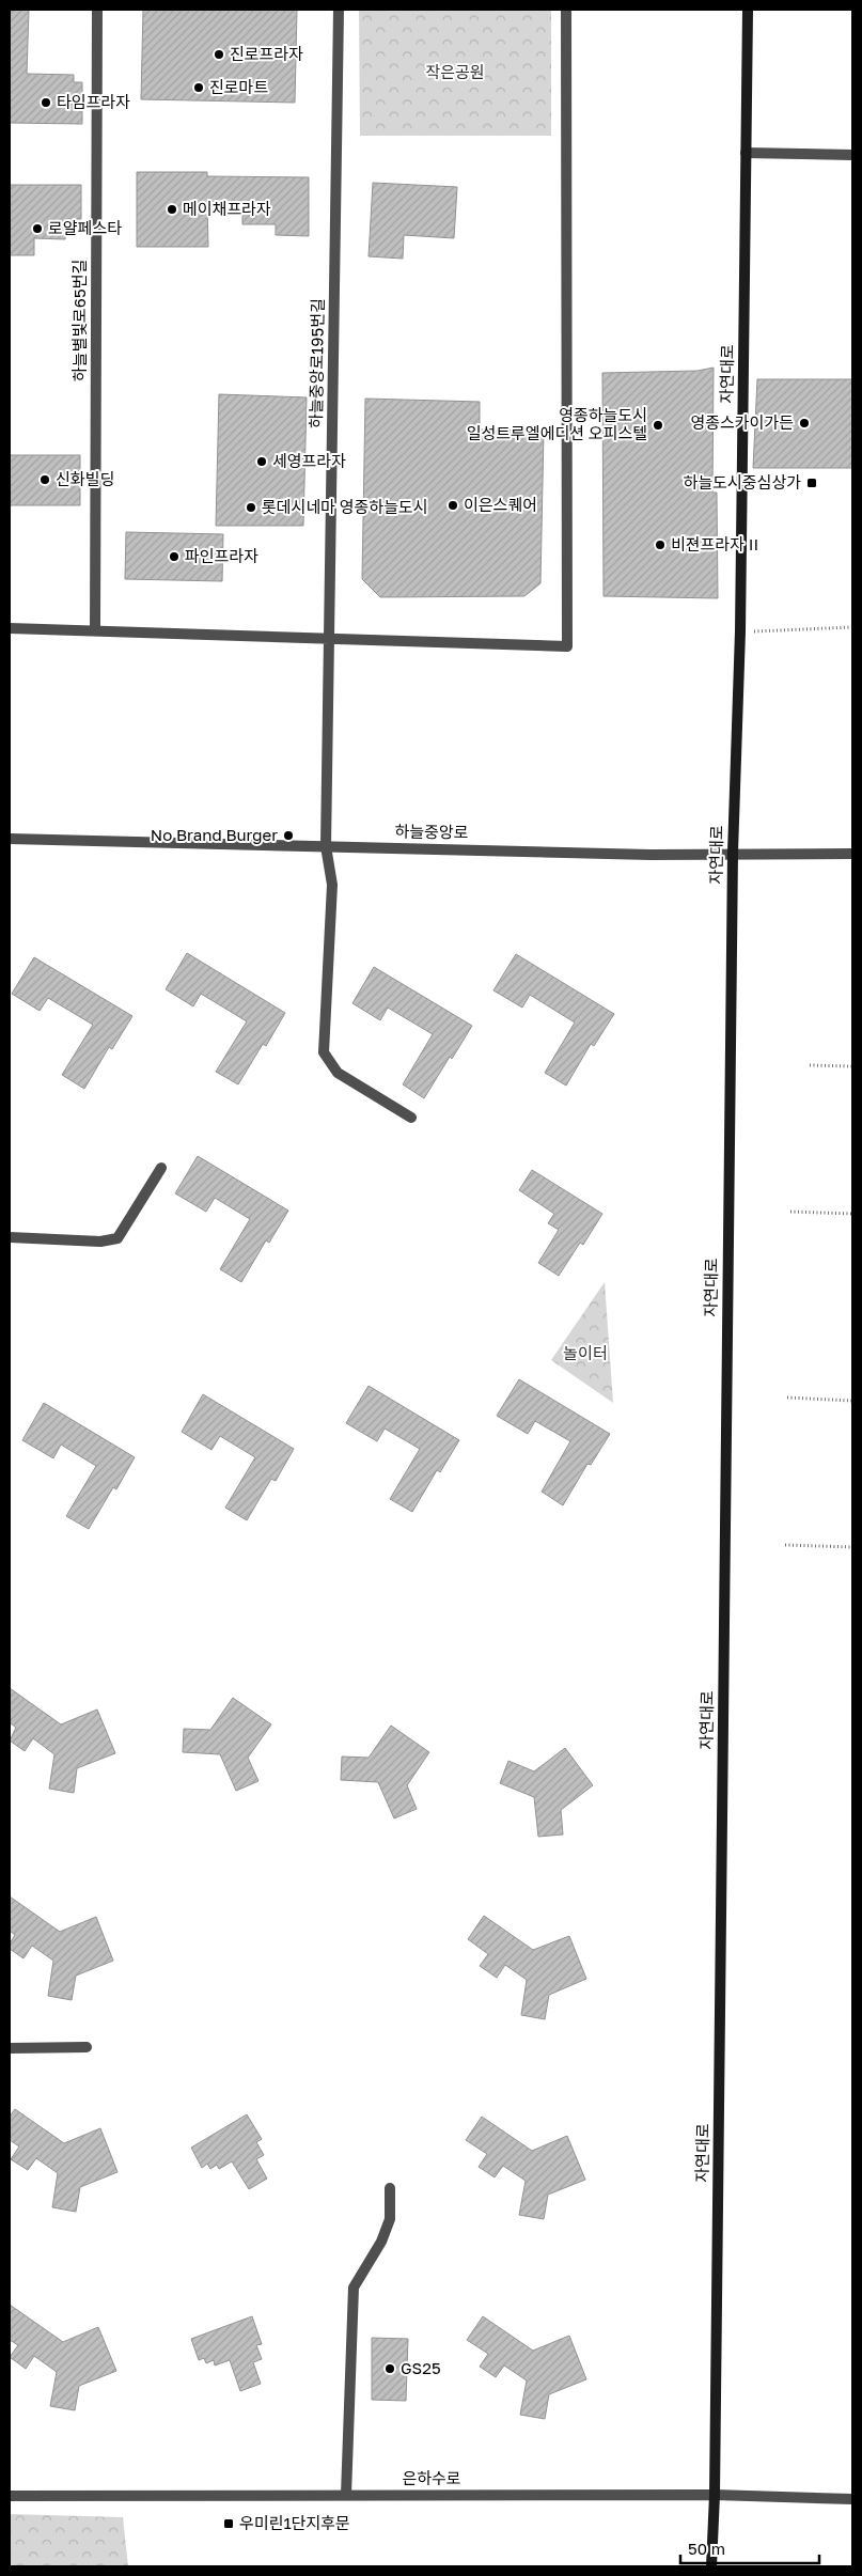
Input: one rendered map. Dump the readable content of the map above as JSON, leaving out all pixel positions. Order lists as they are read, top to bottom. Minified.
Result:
{"streets":{"main road":["자연대로"],"street":["하늘별빛로65번길","하늘중앙로195번길","하늘중앙로","은하수로"]},"crossings":[["하늘중앙로195번길","하늘중앙로"],["자연대로","하늘중앙로"],["자연대로","은하수로"]],"parks":["작은공원","놀이터"],"places":{"other":["진로프라자","진로마트","타임프라자","메이채프라자","로얄페스타","영종스카이가든","영종하늘도시 일성트루엘에디션 오피스텔","세영프라자","신화빌딩","이은스퀘어","롯데시네마 영종하늘도시","비젼프라자 II","파인프라자","No Brand Burger","GS25"],"transit":["하늘도시중심상가","우미린1단지후문"]},"scale_bar":"50 m"}
